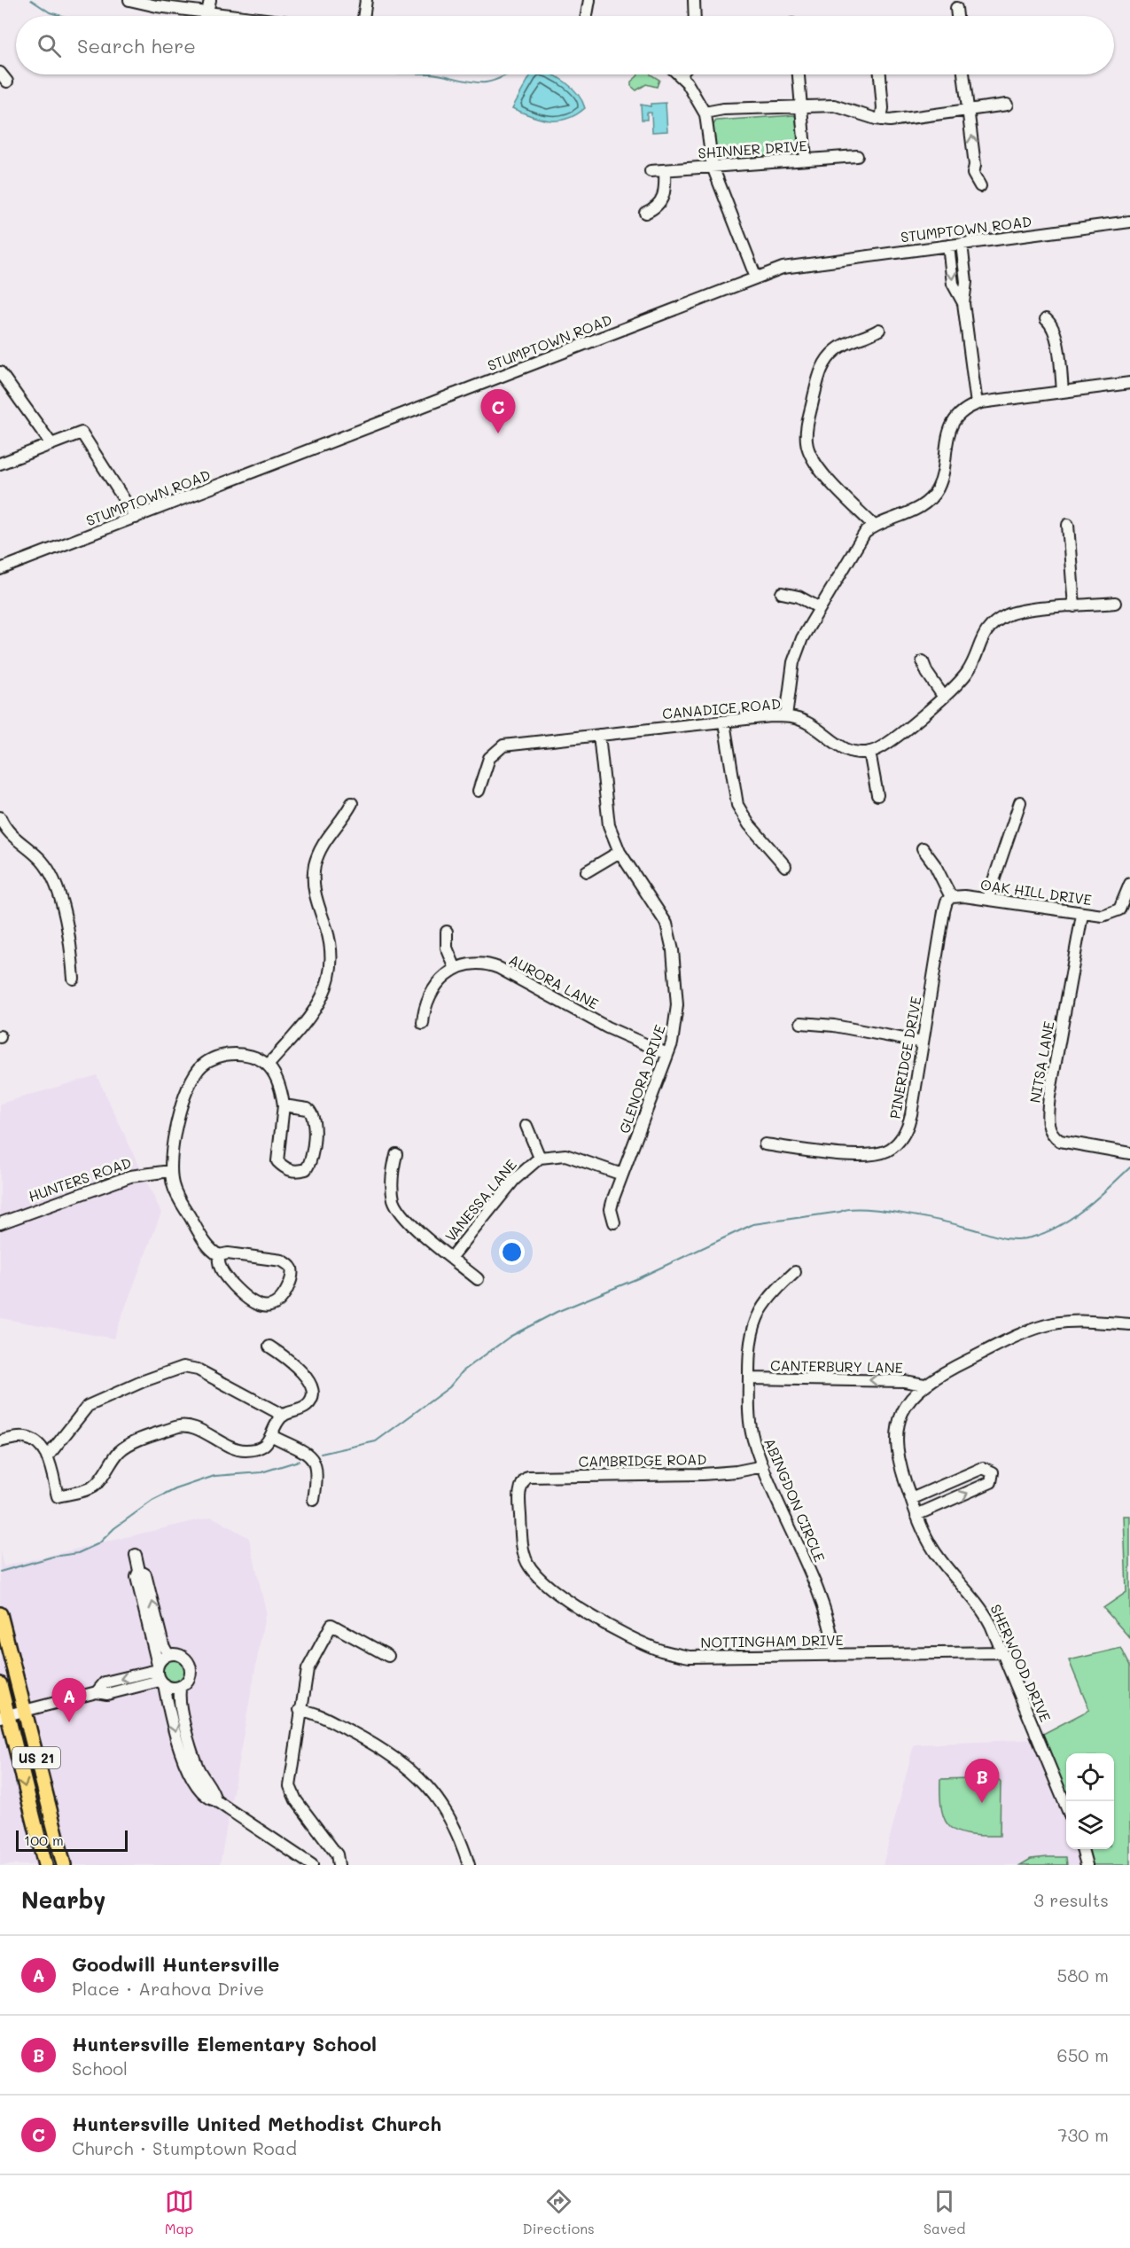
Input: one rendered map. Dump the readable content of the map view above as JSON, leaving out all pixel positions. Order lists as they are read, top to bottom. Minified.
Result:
{"streets":{"main road":["US 21"],"street":["SHINNER DRIVE","STUMPTOWN ROAD","CANADICE ROAD","OAK HILL DRIVE","AURORA LANE","PINERIDGE DRIVE","NITSA LANE","GLENORA DRIVE","HUNTERS ROAD","VANESSA LANE","CANTERBURY LANE","CAMBRIDGE ROAD","ABINGDON CIRCLE","NOTTINGHAM DRIVE","SHERWOOD DRIVE"]},"crossings":[["CANADICE ROAD","GLENORA DRIVE"],["OAK HILL DRIVE","PINERIDGE DRIVE"],["OAK HILL DRIVE","NITSA LANE"],["AURORA LANE","GLENORA DRIVE"],["CANTERBURY LANE","ABINGDON CIRCLE"],["CANTERBURY LANE","SHERWOOD DRIVE"],["CAMBRIDGE ROAD","ABINGDON CIRCLE"],["CAMBRIDGE ROAD","NOTTINGHAM DRIVE"],["ABINGDON CIRCLE","NOTTINGHAM DRIVE"],["NOTTINGHAM DRIVE","SHERWOOD DRIVE"]],"one_way":["CANTERBURY LANE"],"scale_bar":"100 m","page":{"search":"Search here","pins":["C","A","B"],"scale":"100 m","heading":["Nearby","3 results"],"list":[{"mark":"A","name":"Goodwill Huntersville","note":"Place · Arahova Drive","value":"580 m"},{"mark":"B","name":"Huntersville Elementary School","note":"School","value":"650 m"},{"mark":"C","name":"Huntersville United Methodist Church","note":"Church · Stumptown Road","value":"730 m"}],"nav":["Map","Directions","Saved"]}}
